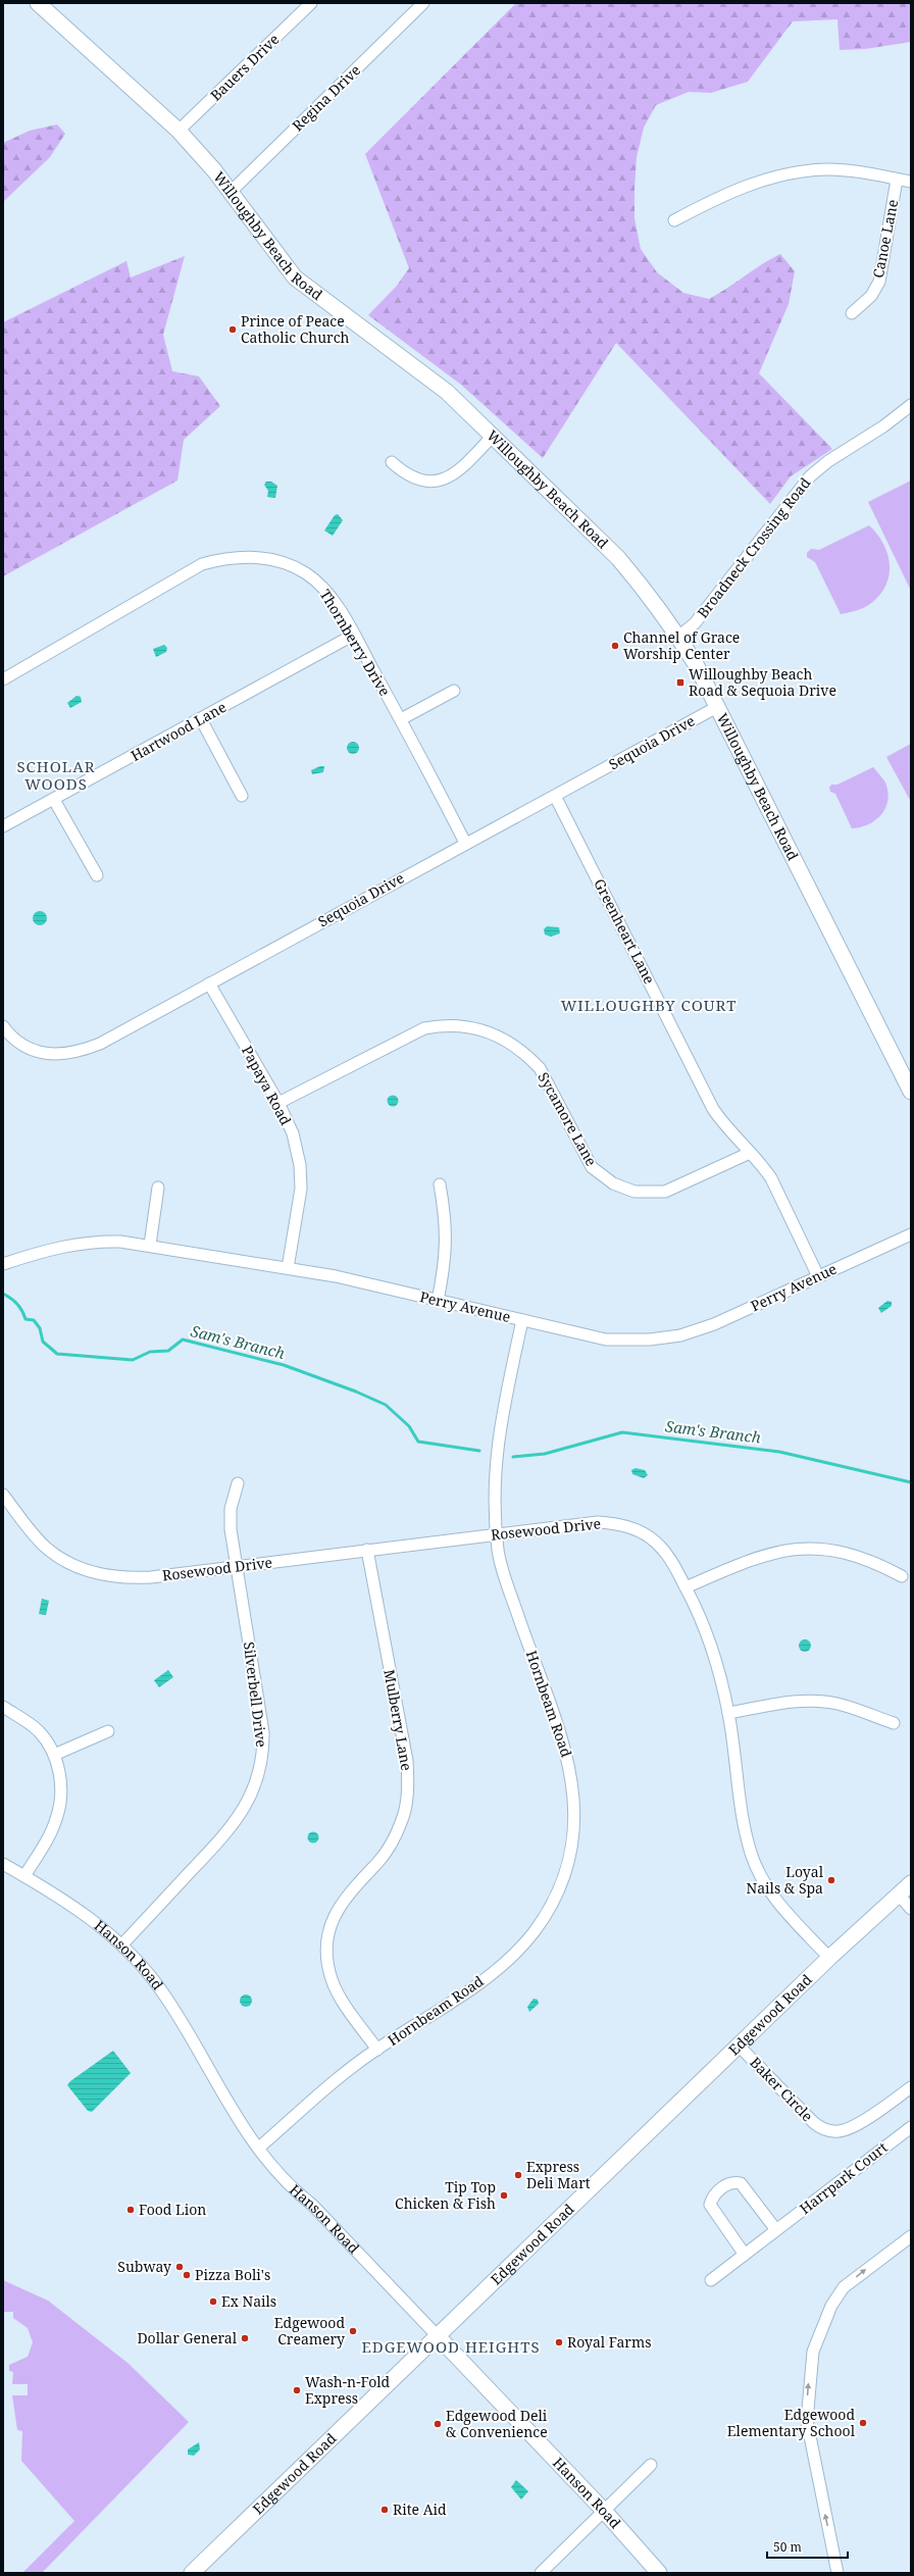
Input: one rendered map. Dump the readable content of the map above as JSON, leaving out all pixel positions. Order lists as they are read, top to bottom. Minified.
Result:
{"streets":{"street":["Bauers Drive","Regina Drive","Willoughby Beach Road","Canoe Lane","Broadneck Crossing Road","Thornberry Drive","Hartwood Lane","Sequoia Drive","Greenheart Lane","Papaya Road","Sycamore Lane","Perry Avenue","Rosewood Drive","Silverbell Drive","Hornbeam Road","Mulberry Lane","Hanson Road","Edgewood Road","Baker Circle","Harrpark Court"]},"crossings":[["Bauers Drive","Willoughby Beach Road"],["Regina Drive","Willoughby Beach Road"],["Willoughby Beach Road","Broadneck Crossing Road"],["Willoughby Beach Road","Sequoia Drive"],["Thornberry Drive","Hartwood Lane"],["Thornberry Drive","Sequoia Drive"],["Sequoia Drive","Greenheart Lane"],["Sequoia Drive","Papaya Road"],["Greenheart Lane","Sycamore Lane"],["Greenheart Lane","Perry Avenue"],["Papaya Road","Sycamore Lane"],["Papaya Road","Perry Avenue"],["Perry Avenue","Hornbeam Road"],["Rosewood Drive","Silverbell Drive"],["Rosewood Drive","Hornbeam Road"],["Rosewood Drive","Mulberry Lane"],["Rosewood Drive","Edgewood Road"],["Silverbell Drive","Hanson Road"],["Hornbeam Road","Mulberry Lane"],["Hornbeam Road","Hanson Road"],["Hanson Road","Edgewood Road"],["Edgewood Road","Baker Circle"]],"districts":["SCHOLAR WOODS","WILLOUGHBY COURT","EDGEWOOD HEIGHTS"],"water":["Sam's Branch"],"places":{"other":["Prince of Peace Catholic Church","Channel of Grace Worship Center","Loyal Nails & Spa","Express Deli Mart","Tip Top Chicken & Fish","Food Lion","Subway","Pizza Boli's","Ex Nails","Edgewood Creamery","Dollar General","Royal Farms","Wash-n-Fold Express","Edgewood Elementary School","Edgewood Deli & Convenience","Rite Aid"],"transit":["Willoughby Beach Road & Sequoia Drive"]},"scale_bar":"50 m"}
